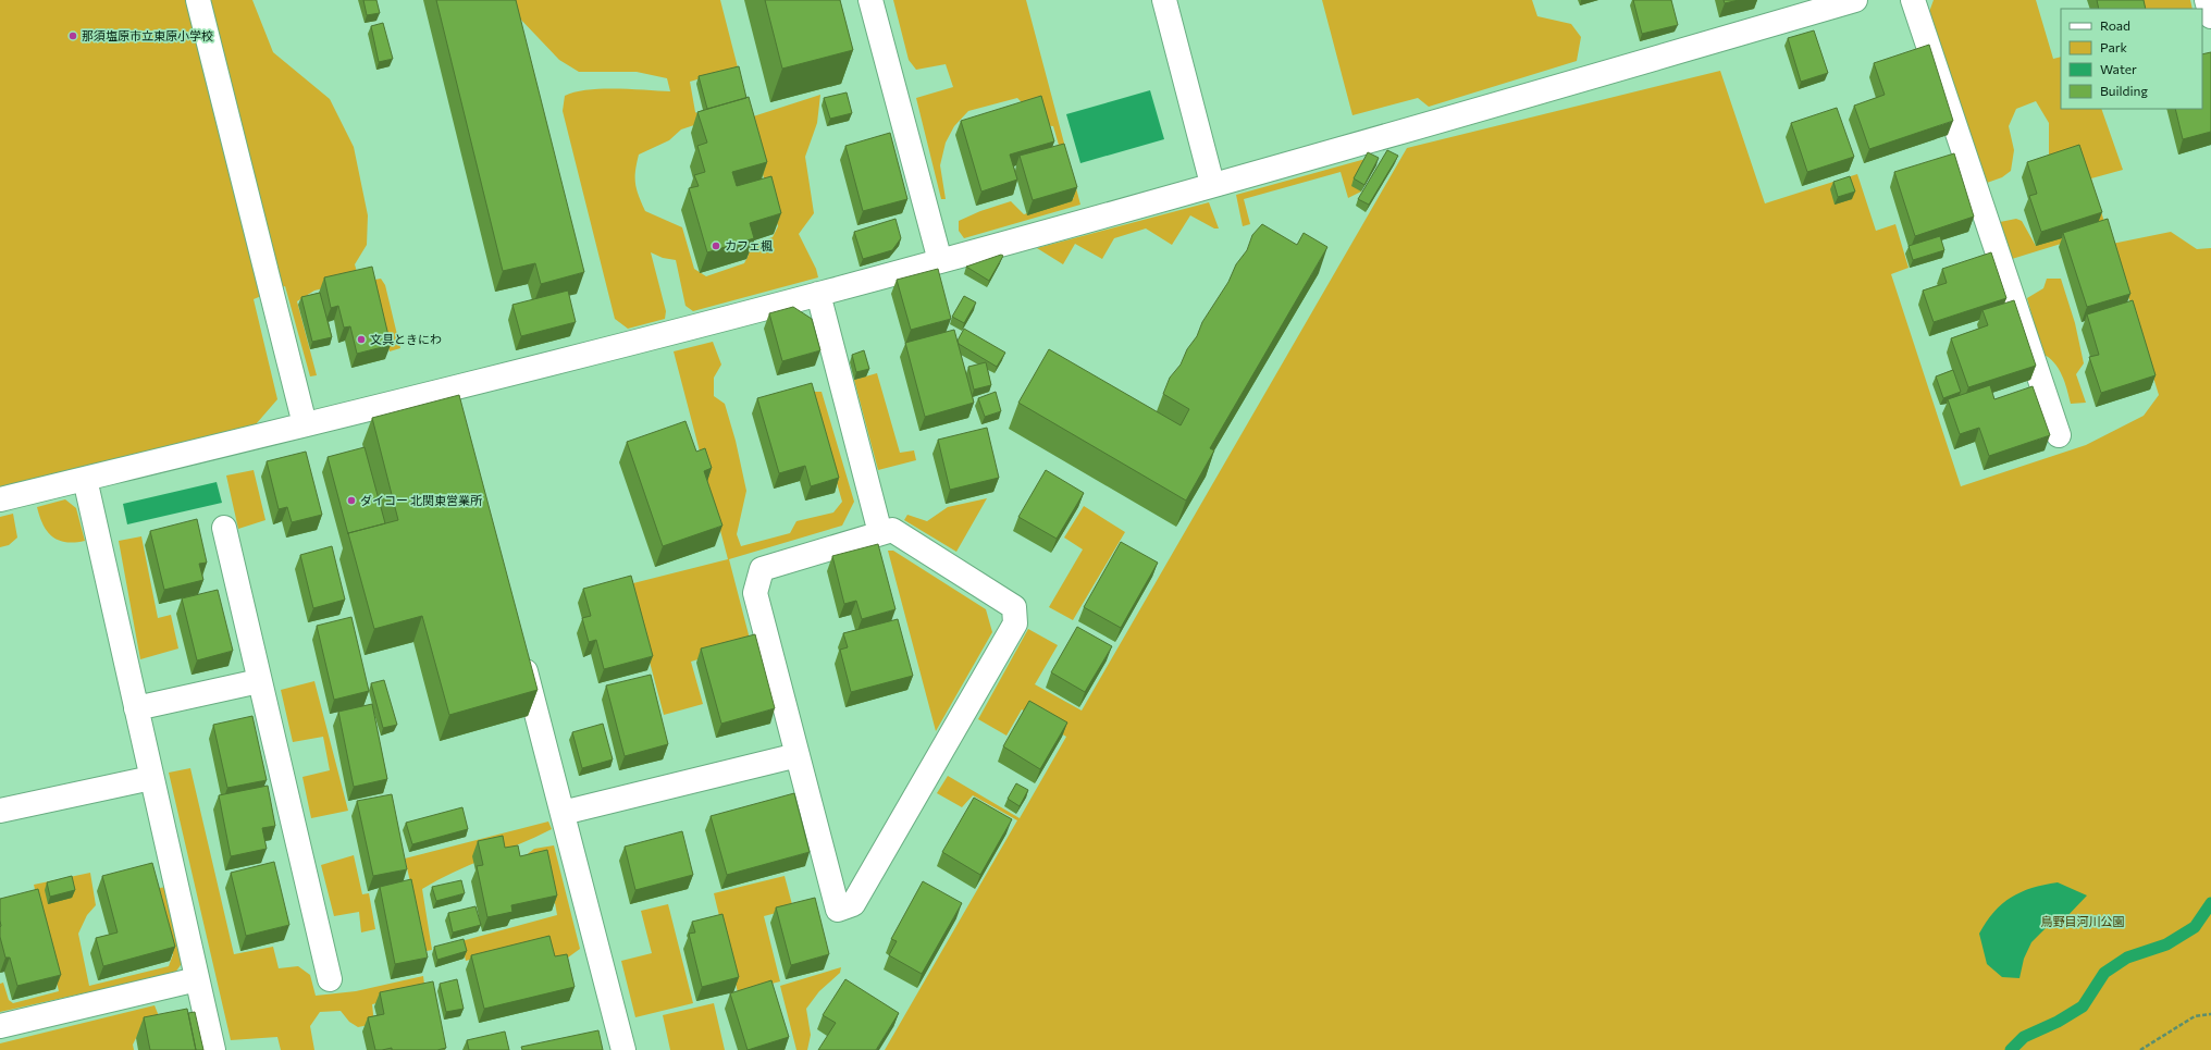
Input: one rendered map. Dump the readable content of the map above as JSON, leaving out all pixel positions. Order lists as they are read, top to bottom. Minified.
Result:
{"parks":["鳥野目河川公園"],"places":["那須塩原市立東原小学校","カフェ楓","文具ときにわ","ダイコー 北関東営業所"],"legend":["Road","Park","Water","Building"]}
